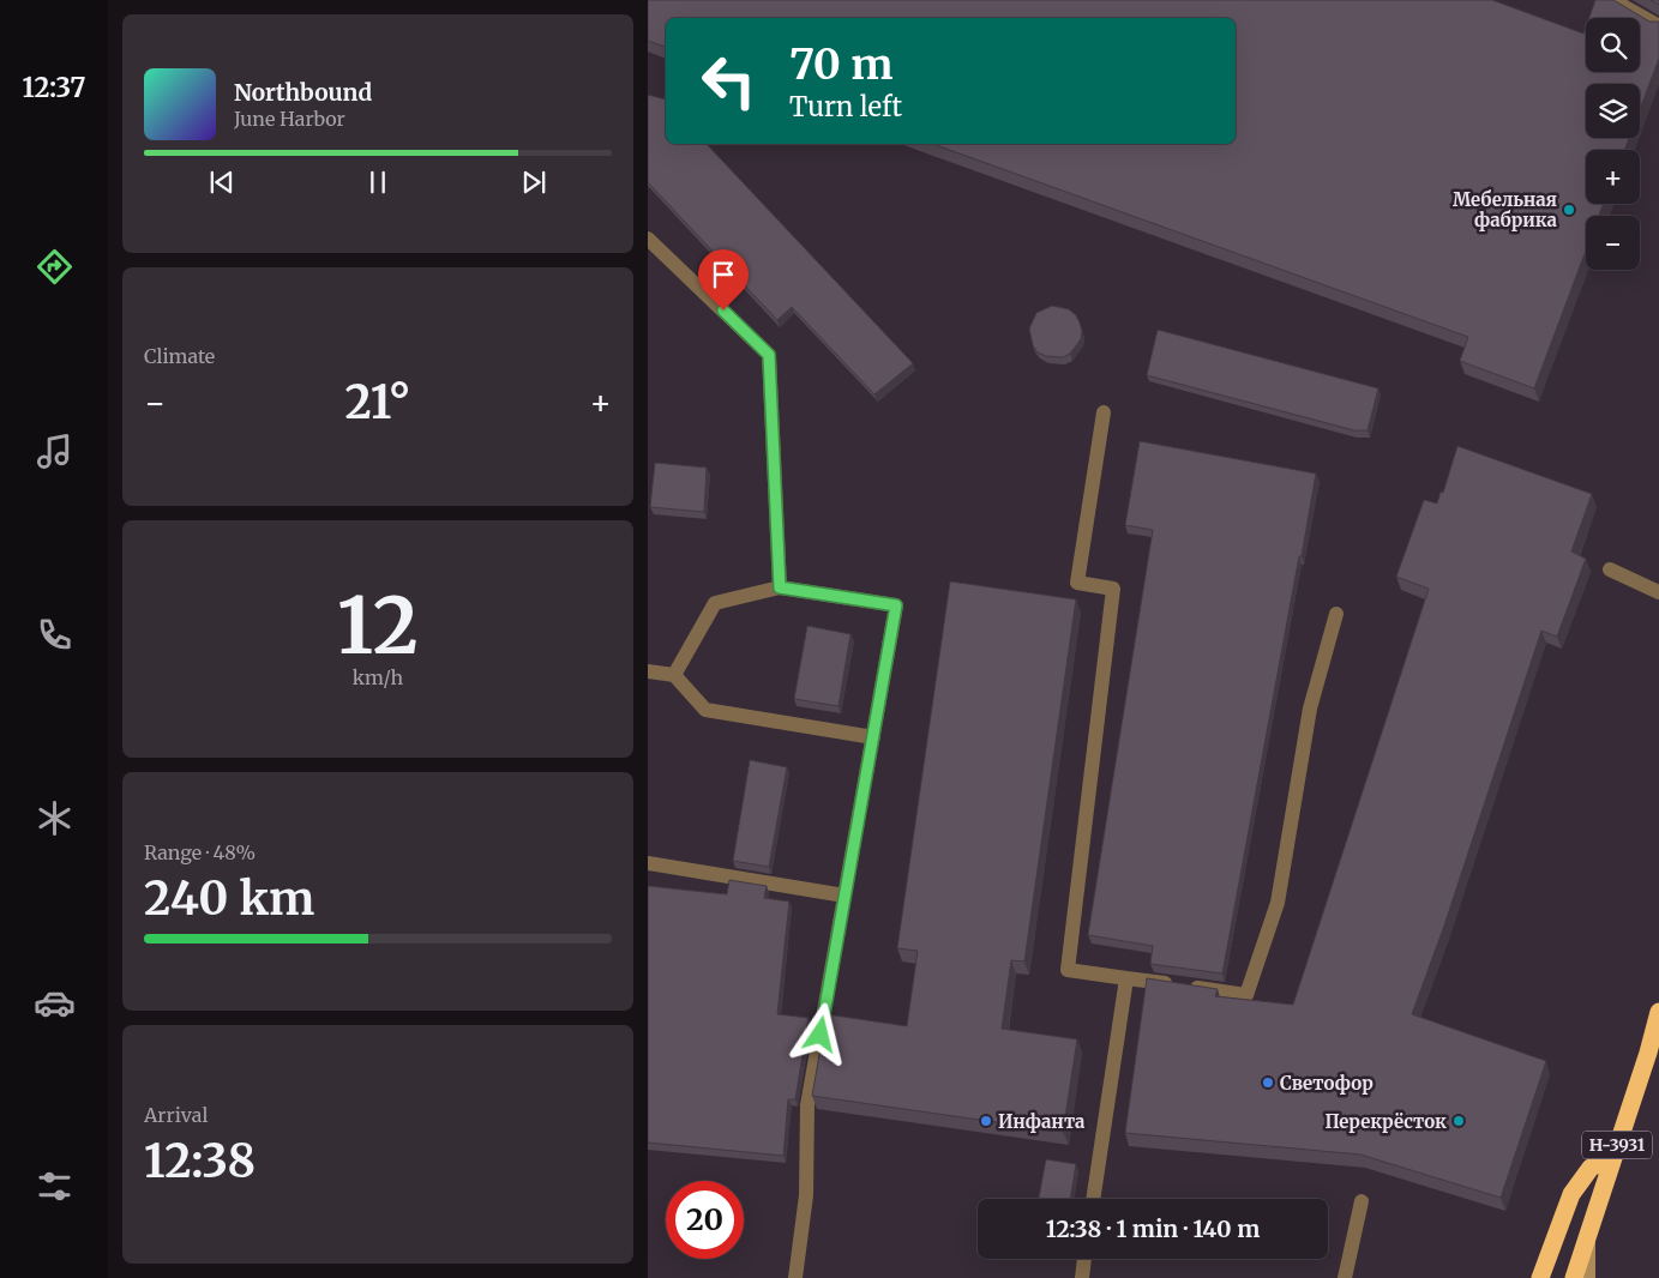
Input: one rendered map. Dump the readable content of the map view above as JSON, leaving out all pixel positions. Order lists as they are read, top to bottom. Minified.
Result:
{"streets":{"highway":["Н-3931"]},"places":["Мебельная фабрика","Светофор","Инфанта","Перекрёсток"],"page":{"tabs":"12:37","map_buttons":["+","−"],"turn":["70 m","Turn left"],"song":["Northbound","June Harbor"],"tile":["Climate",["12","km/h"],["Range · 48%","240 km"],["Arrival","12:38"]],"heat":["−","21°","+"],"limit":"20","trip":"12:38 · 1 min · 140 m"}}
